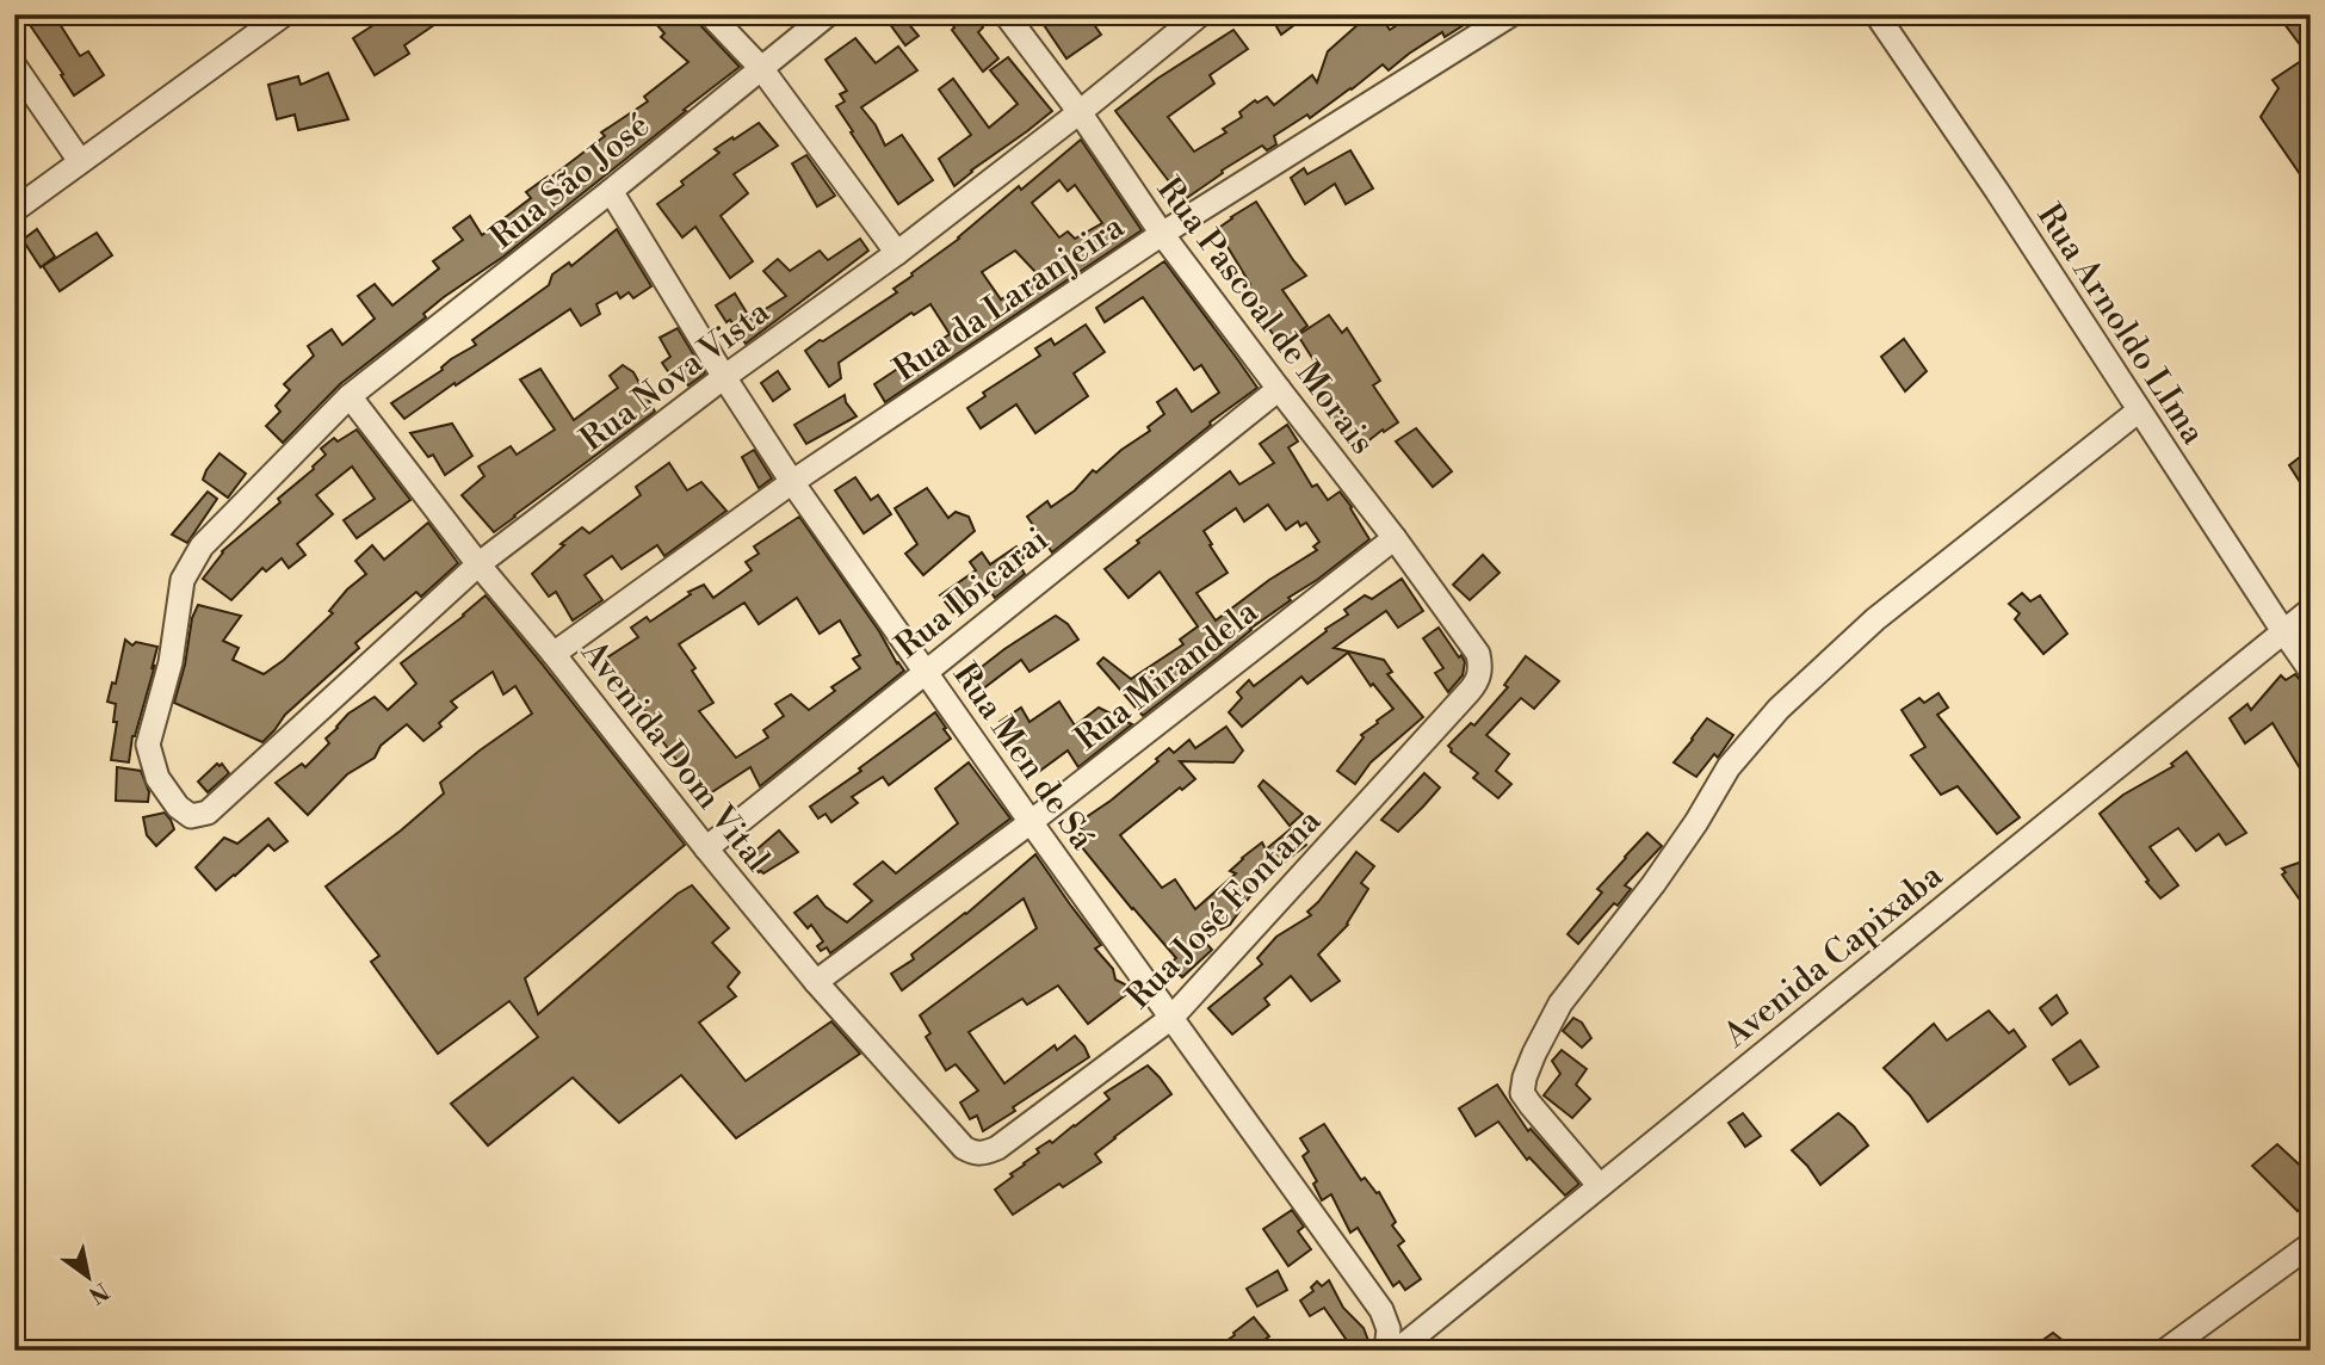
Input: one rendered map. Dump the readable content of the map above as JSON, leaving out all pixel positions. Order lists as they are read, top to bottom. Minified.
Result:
{"streets":{"street":["Rua São José","Rua da Laranjeira","Rua Pascoal de Morais","Rua Arnoldo LIma","Rua Nova Vista","Rua Ibicarai","Rua Mirandela","Avenida Dom Vital","Rua Men de Sá","Rua José Fontana","Avenida Capixaba"]},"crossings":[["Rua São José","Rua Nova Vista"],["Rua São José","Avenida Dom Vital"],["Rua São José","Rua Men de Sá"],["Rua da Laranjeira","Rua Pascoal de Morais"],["Rua da Laranjeira","Avenida Dom Vital"],["Rua da Laranjeira","Rua Men de Sá"],["Rua Pascoal de Morais","Rua Nova Vista"],["Rua Pascoal de Morais","Rua Ibicarai"],["Rua Pascoal de Morais","Rua Mirandela"],["Rua Pascoal de Morais","Rua José Fontana"],["Rua Arnoldo LIma","Avenida Capixaba"],["Rua Nova Vista","Avenida Dom Vital"],["Rua Nova Vista","Rua Men de Sá"],["Rua Ibicarai","Avenida Dom Vital"],["Rua Ibicarai","Rua Men de Sá"],["Rua Mirandela","Avenida Dom Vital"],["Rua Mirandela","Rua Men de Sá"],["Avenida Dom Vital","Rua José Fontana"],["Rua Men de Sá","Rua José Fontana"]],"north":"bottom right"}
